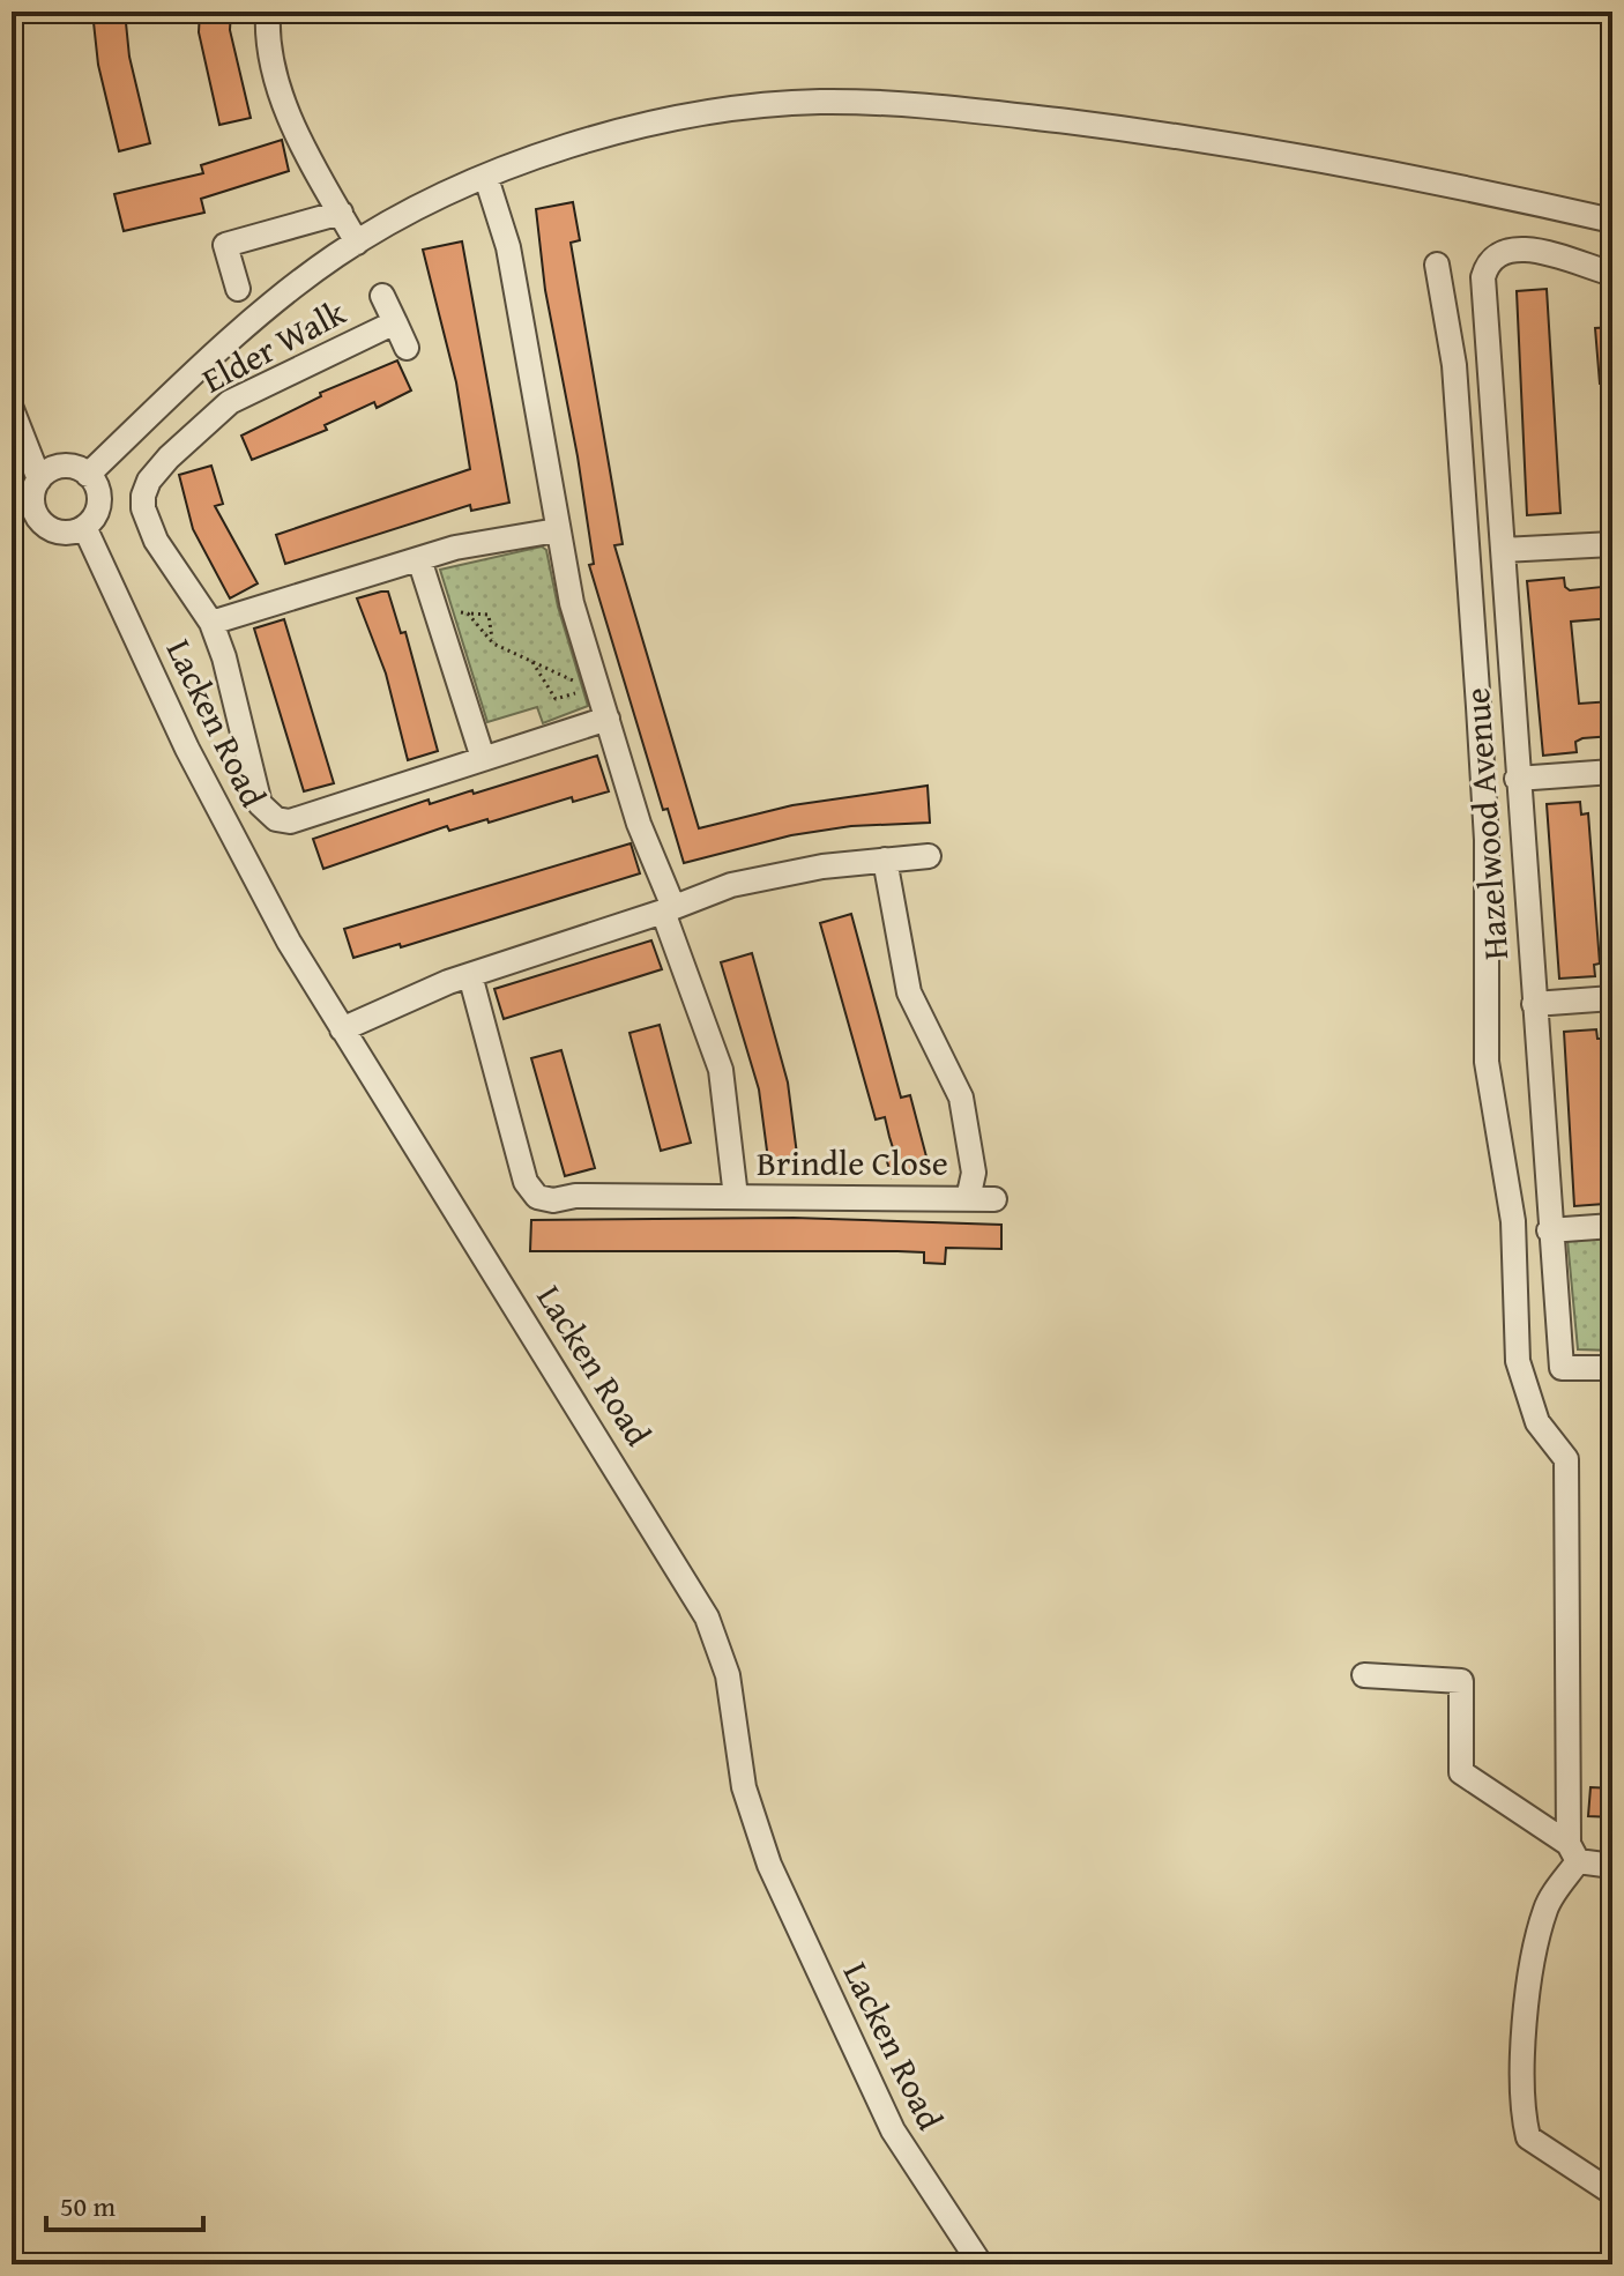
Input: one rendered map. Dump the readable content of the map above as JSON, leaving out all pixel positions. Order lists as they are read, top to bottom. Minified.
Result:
{"streets":{"street":["Elder Walk","Lacken Road","Hazelwood Avenue","Brindle Close"]},"crossings":[["Elder Walk","Brindle Close"]],"scale_bar":"50 m"}
